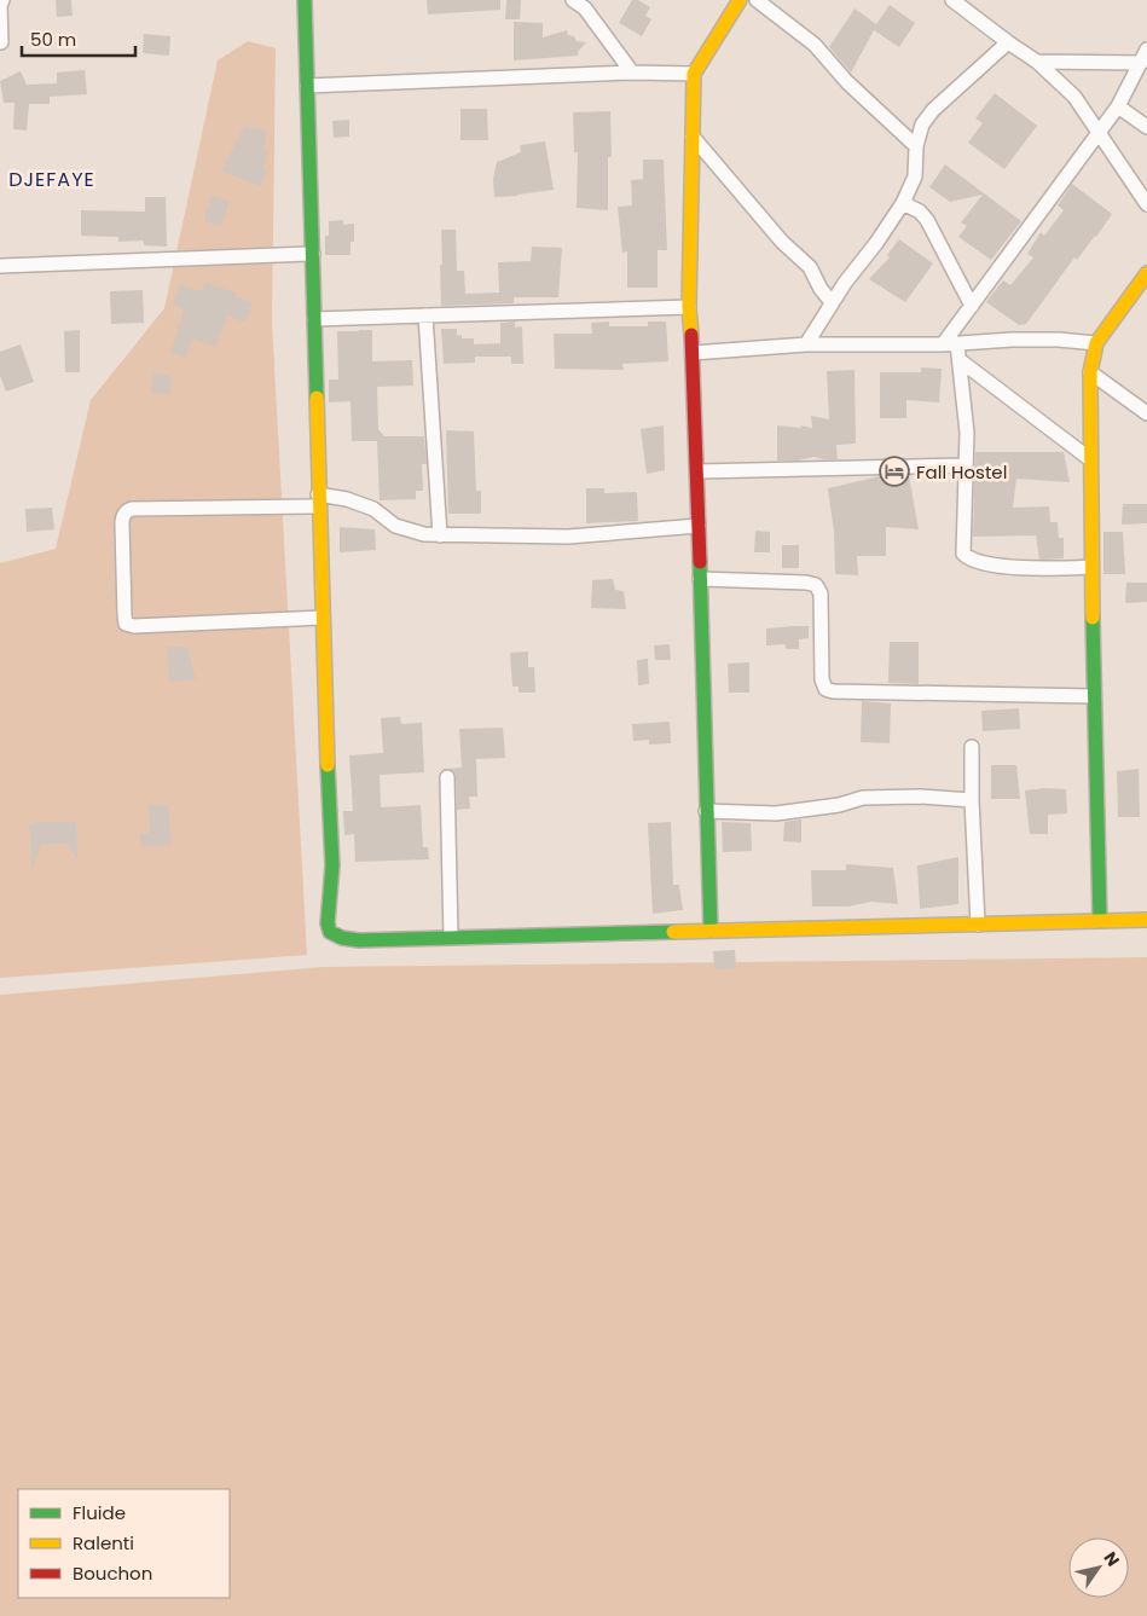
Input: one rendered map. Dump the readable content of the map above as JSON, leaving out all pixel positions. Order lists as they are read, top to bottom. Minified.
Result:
{"districts":["DJEFAYE"],"places":{"hotel":["Fall Hostel"]},"legend":["Fluide","Ralenti","Bouchon"],"scale_bar":"50 m","north":"top right"}
